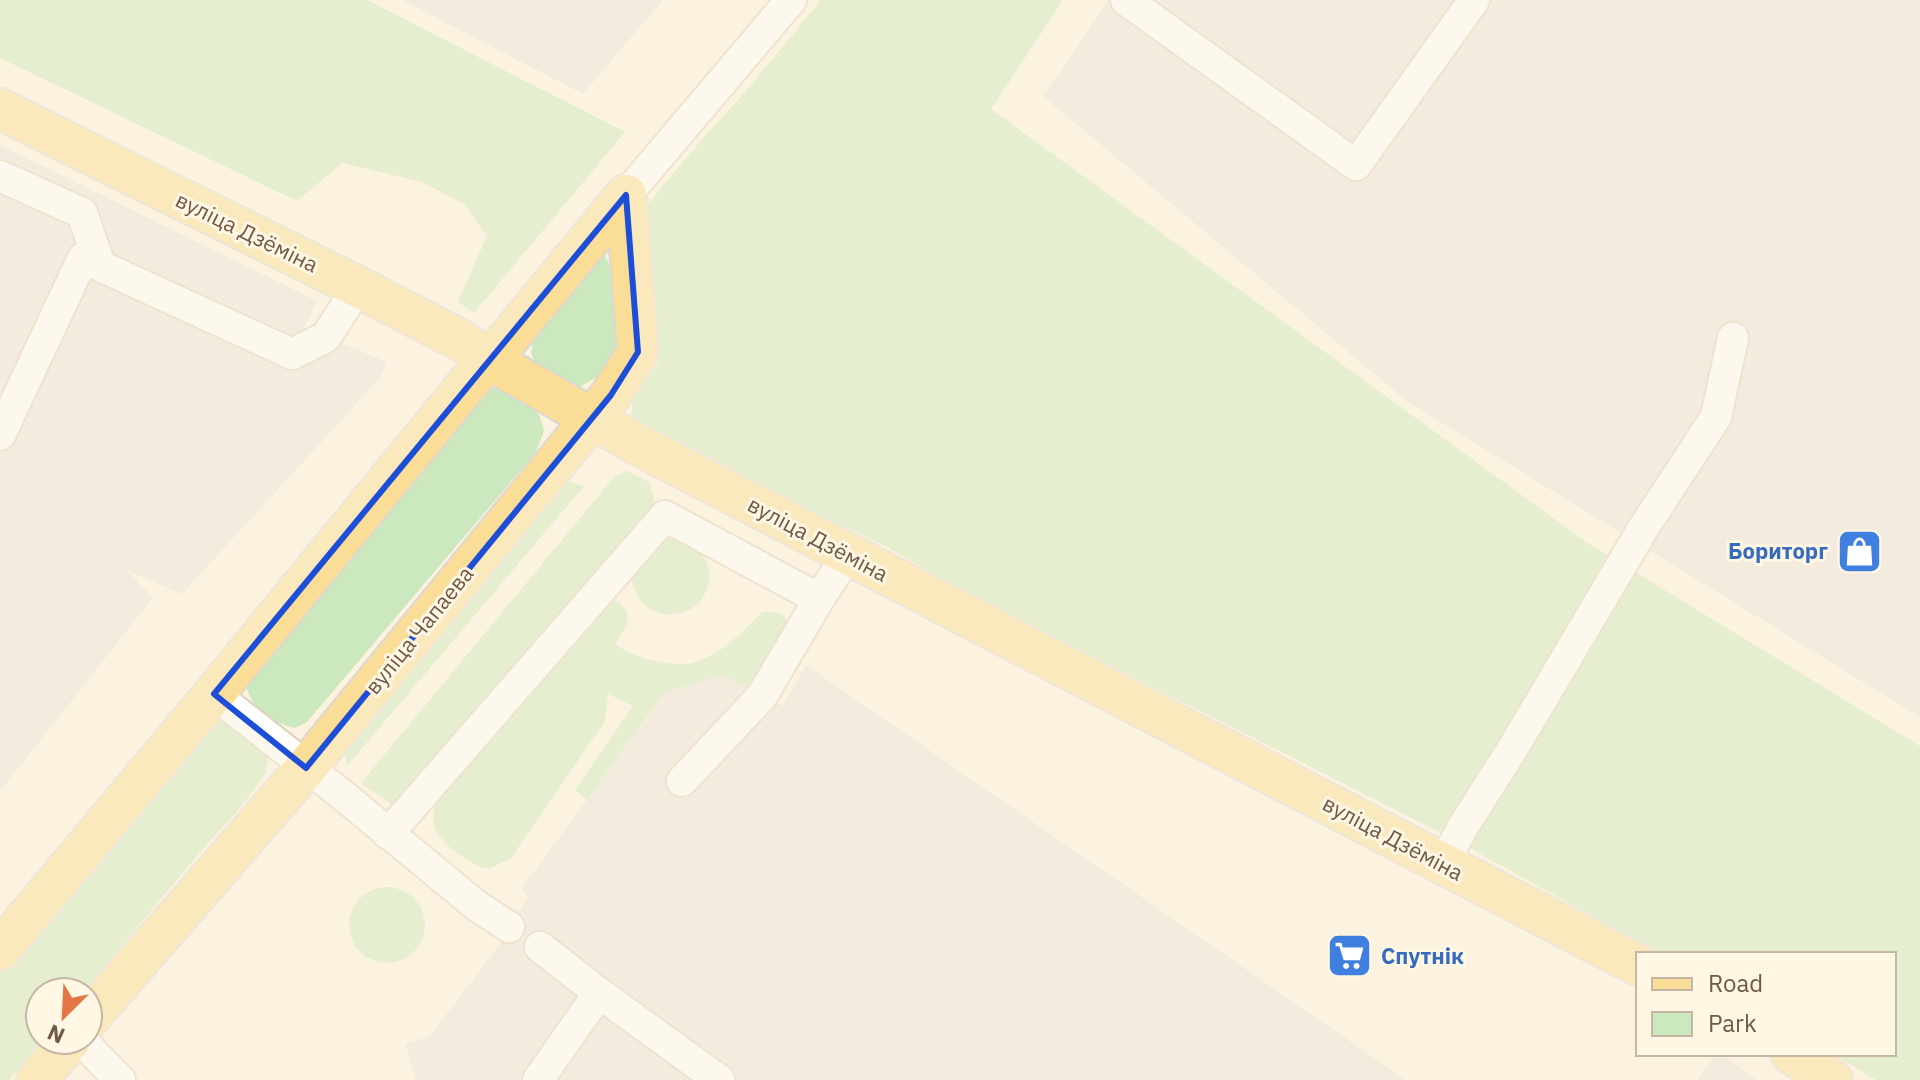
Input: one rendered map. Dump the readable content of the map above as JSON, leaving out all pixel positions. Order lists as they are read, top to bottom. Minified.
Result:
{"streets":{"main road":["вуліца Дзёміна","вуліца Чапаева"]},"crossings":[["вуліца Дзёміна","вуліца Чапаева"]],"places":{"shop":["Бориторг"],"supermarket":["Спутнік"]},"legend":["Road","Park"],"north":"bottom left"}
